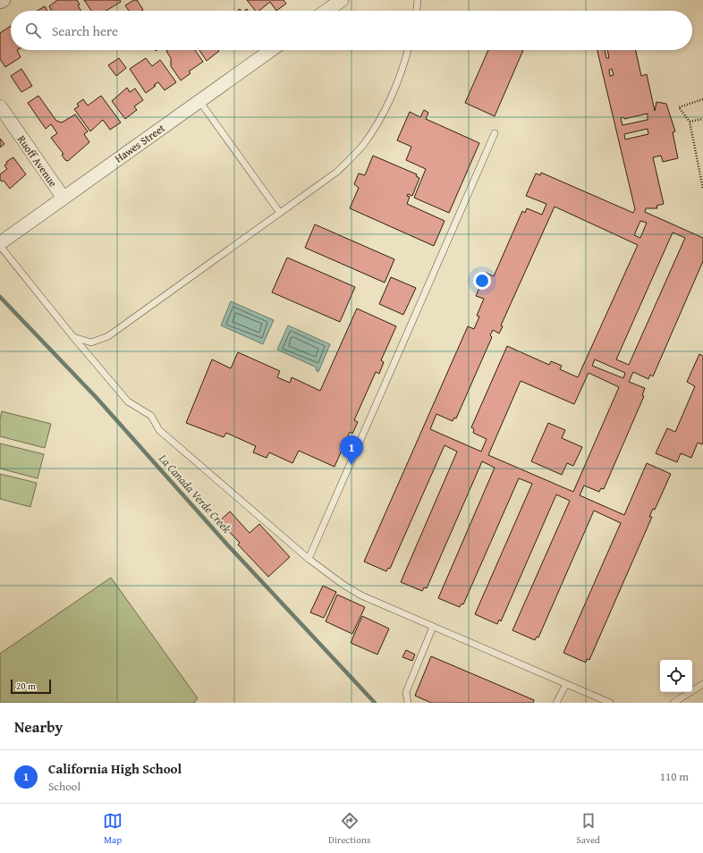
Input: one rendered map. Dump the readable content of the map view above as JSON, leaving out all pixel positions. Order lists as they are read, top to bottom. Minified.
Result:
{"streets":{"street":["Hawes Street","Ruoff Avenue"]},"crossings":[["Hawes Street","Ruoff Avenue"]],"water":["La Canada Verde Creek"],"scale_bar":"20 m","page":{"search":"Search here","pins":"1","scale":"20 m","heading":"Nearby","list":[{"mark":"1","name":"California High School","note":"School","value":"110 m"}],"nav":["Map","Directions","Saved"]}}
